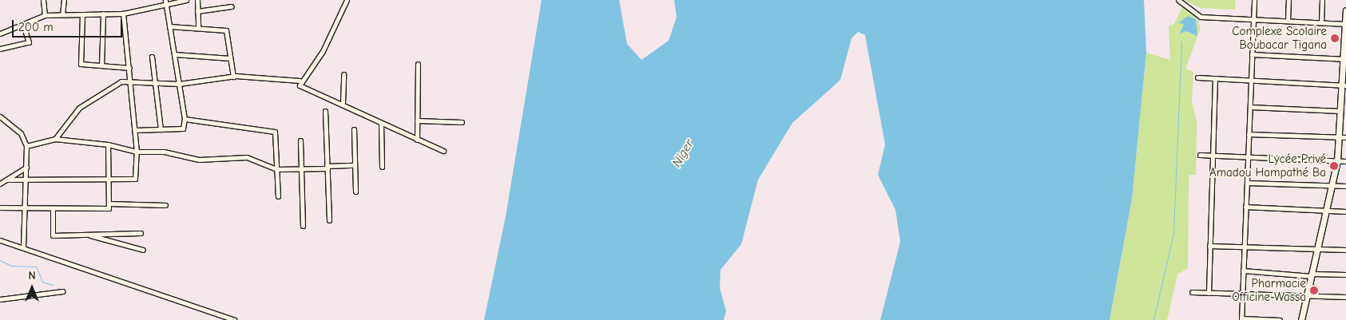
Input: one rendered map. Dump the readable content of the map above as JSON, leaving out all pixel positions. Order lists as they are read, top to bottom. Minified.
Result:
{"water":["Niger"],"places":["Complexe Scolaire Boubacar Tigana","Lycée Privé Amadou Hampathé Ba","Pharmacie Officine Wassa"],"scale_bar":"200 m","north":"top"}
